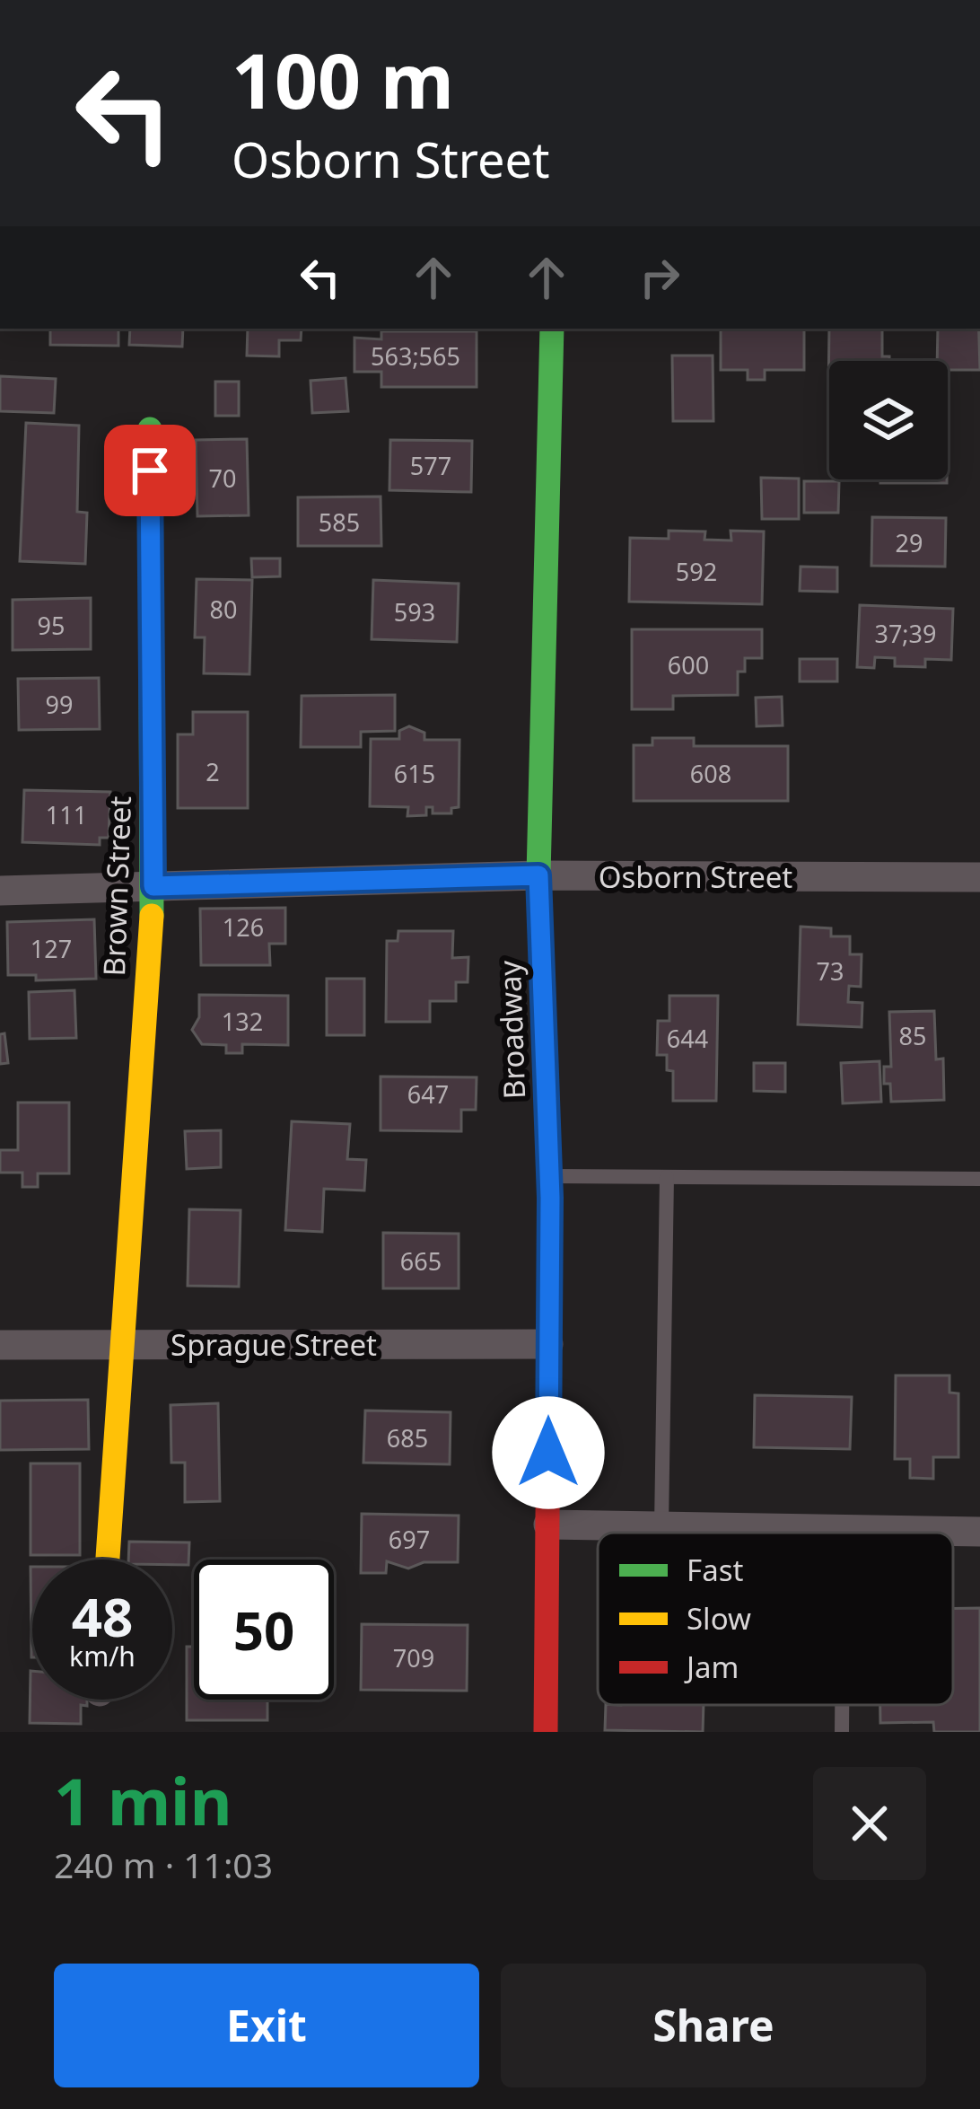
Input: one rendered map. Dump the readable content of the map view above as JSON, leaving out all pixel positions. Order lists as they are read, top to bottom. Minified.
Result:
{"streets":{"main road":["Brown Street","Broadway"],"street":["Osborn Street","Sprague Street"]},"crossings":[["Osborn Street","Brown Street"],["Osborn Street","Broadway"],["Brown Street","Sprague Street"],["Broadway","Sprague Street"]],"house_numbers":["563;565","577","70","585","29","592","80","593","95","37;39","600","99","2","615","608","111","126","127","73","132","85","644","647","665","685","697","709"],"legend":["Fast","Slow","Jam"],"page":{"turn":["100 m","Osborn Street"],"speed":"48 km/h","limit":"50","heading":["1 min","240 m · 11:03"],"buttons":["Exit","Share"]}}
